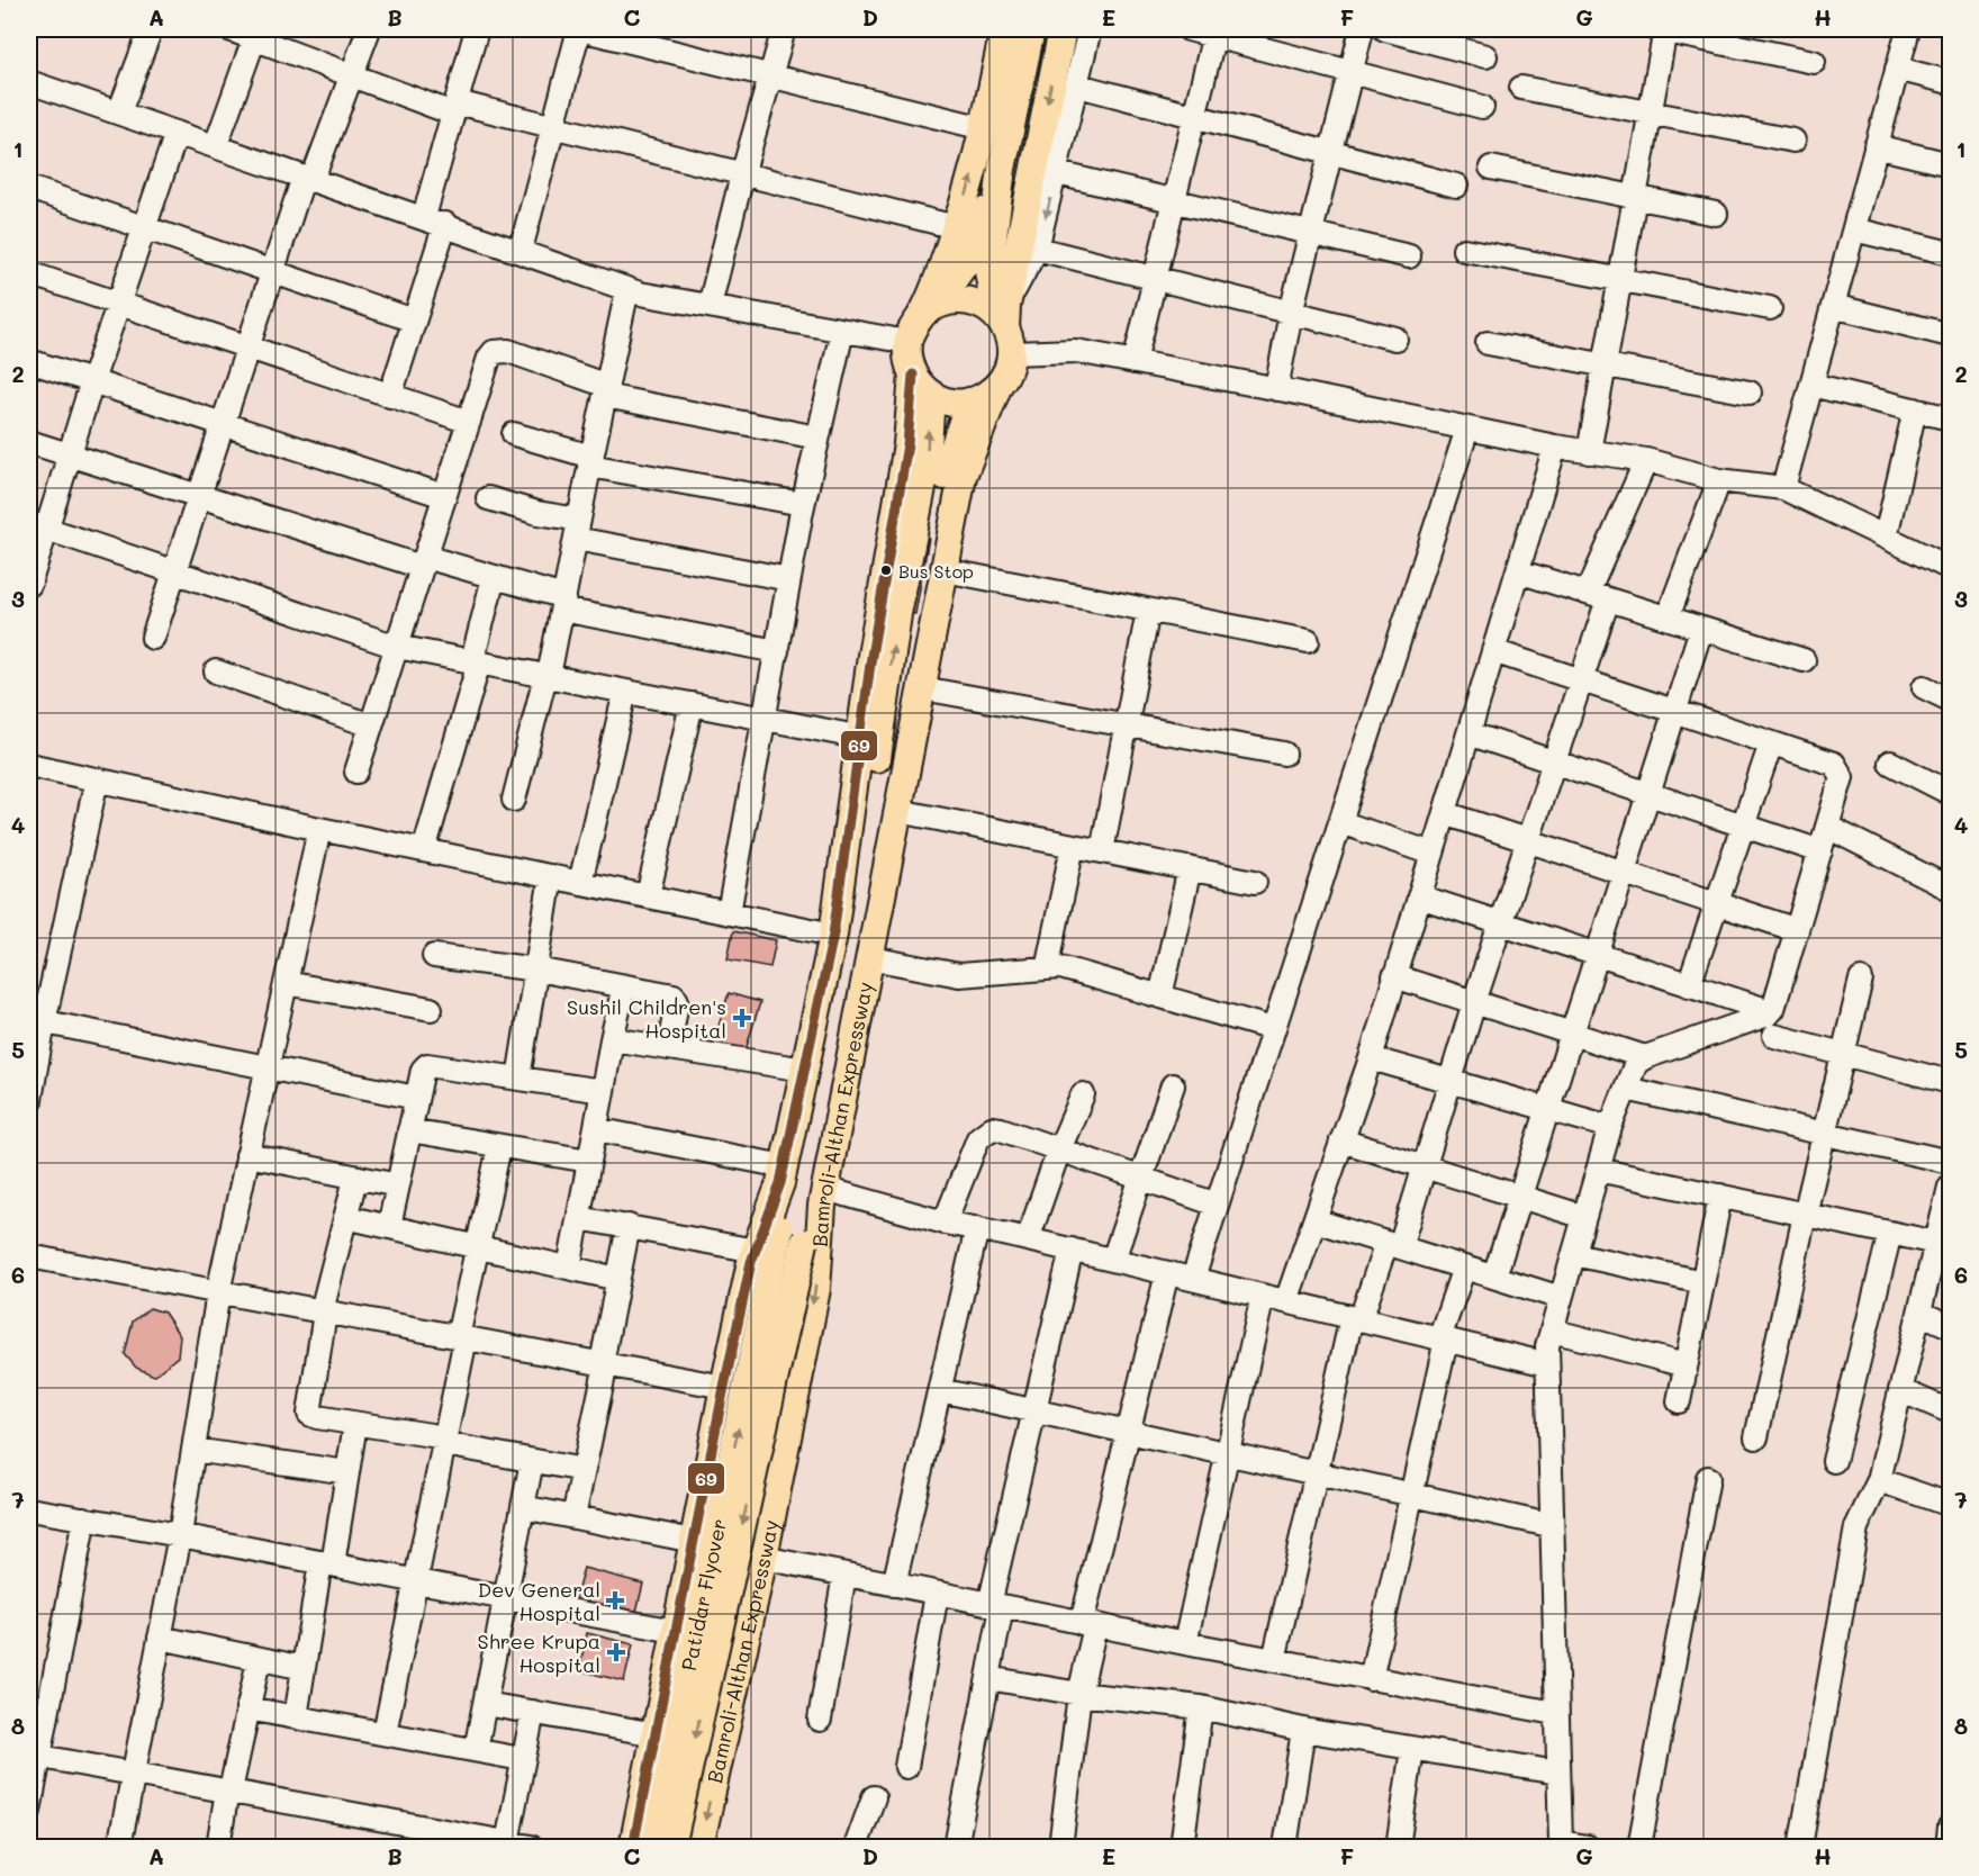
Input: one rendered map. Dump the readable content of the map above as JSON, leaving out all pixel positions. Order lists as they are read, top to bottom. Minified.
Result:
{"streets":{"main road":["Bamroli-Althan Expressway","Patidar Flyover"]},"crossings":[["Bamroli-Althan Expressway","Patidar Flyover"]],"places":{"other":["Bus Stop"],"health":["Sushil Children's Hospital","Dev General Hospital","Shree Krupa Hospital"]},"lines":["transit line 69"],"grid":{"columns":["A","B","C","D","E","F","G","H"],"rows":["1","2","3","4","5","6","7","8"]}}
